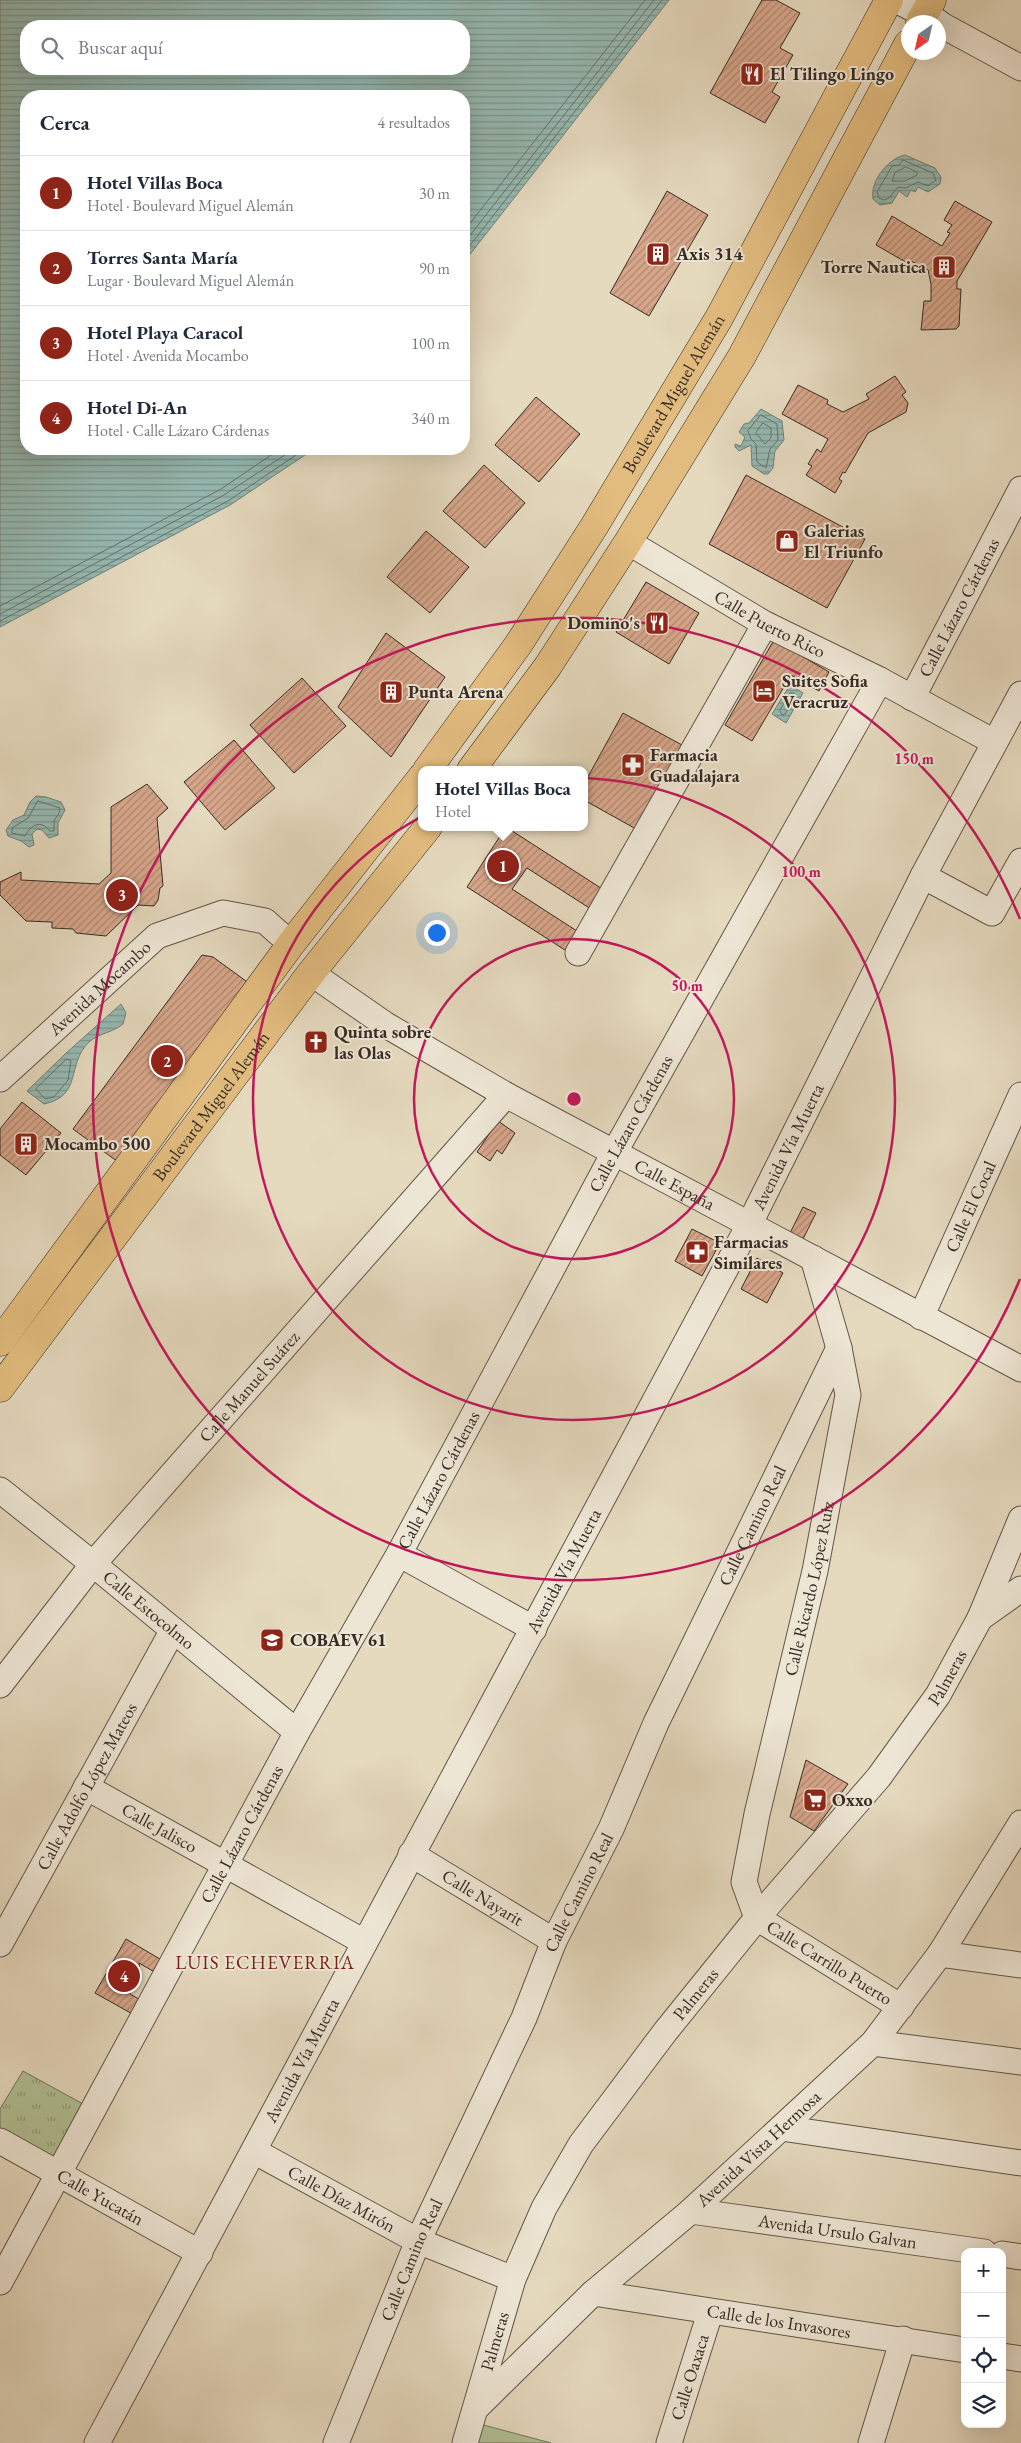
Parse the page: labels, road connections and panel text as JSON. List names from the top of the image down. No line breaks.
{"streets":{"main road":["Boulevard Miguel Alemán"],"street":["Calle Lázaro Cárdenas","Calle Puerto Rico","Avenida Mocambo","Avenida Vía Muerta","Calle España","Calle El Cocal","Calle Manuel Suárez","Calle Camino Real","Calle Ricardo López Ruiz","Calle Estocolmo","Palmeras","Calle Adolfo López Mateos","Calle Jalisco","Calle Nayarit","Calle Carrillo Puerto","Avenida Vista Hermosa","Calle Yucatán","Calle Díaz Mirón","Avenida Ursulo Galvan","Calle de los Invasores","Calle Oaxaca"]},"crossings":[["Boulevard Miguel Alemán","Avenida Mocambo"],["Boulevard Miguel Alemán","Calle España"],["Calle Lázaro Cárdenas","Calle Puerto Rico"],["Calle Lázaro Cárdenas","Calle España"],["Calle Lázaro Cárdenas","Calle Estocolmo"],["Calle Lázaro Cárdenas","Calle Jalisco"],["Calle Lázaro Cárdenas","Calle Yucatán"],["Calle Puerto Rico","Avenida Vía Muerta"],["Avenida Vía Muerta","Calle España"],["Avenida Vía Muerta","Calle Jalisco"],["Avenida Vía Muerta","Calle Nayarit"],["Avenida Vía Muerta","Calle Yucatán"],["Avenida Vía Muerta","Calle Díaz Mirón"],["Calle España","Calle El Cocal"],["Calle España","Calle Manuel Suárez"],["Calle España","Calle Ricardo López Ruiz"],["Calle Manuel Suárez","Calle Estocolmo"],["Calle Camino Real","Calle Ricardo López Ruiz"],["Calle Camino Real","Calle Nayarit"],["Calle Camino Real","Calle Díaz Mirón"],["Calle Ricardo López Ruiz","Palmeras"],["Calle Ricardo López Ruiz","Calle Carrillo Puerto"],["Calle Estocolmo","Calle Adolfo López Mateos"],["Palmeras","Calle Carrillo Puerto"],["Palmeras","Avenida Vista Hermosa"],["Palmeras","Calle Díaz Mirón"],["Calle Adolfo López Mateos","Calle Jalisco"],["Calle Carrillo Puerto","Avenida Vista Hermosa"],["Avenida Vista Hermosa","Avenida Ursulo Galvan"],["Avenida Vista Hermosa","Calle de los Invasores"],["Calle de los Invasores","Calle Oaxaca"]],"districts":["LUIS ECHEVERRIA"],"places":{"restaurant":["El Tilingo Lingo","Domino's"],"building":["Axis 314","Torre Nautica","Punta Arena","Mocambo 500"],"shop":["Galerias El Triunfo"],"hotel":["Suites Sofia Veracruz"],"pharmacy":["Farmacia Guadalajara","Farmacias Similares"],"church":["Quinta sobre las Olas"],"school or university":["COBAEV 61"],"supermarket":["Oxxo"]},"north":"bottom left","page":{"search":"Buscar aquí","heading":["Cerca","4 resultados"],"list":[{"mark":"1","name":"Hotel Villas Boca","note":"Hotel · Boulevard Miguel Alemán","value":"30 m"},{"mark":"2","name":"Torres Santa María","note":"Lugar · Boulevard Miguel Alemán","value":"90 m"},{"mark":"3","name":"Hotel Playa Caracol","note":"Hotel · Avenida Mocambo","value":"100 m"},{"mark":"4","name":"Hotel Di-An","note":"Hotel · Calle Lázaro Cárdenas","value":"340 m"}],"popup":["Hotel Villas Boca","Hotel"],"pins":["1","3","2","4"],"map_buttons":["+","−"]},"rings":["150 m","100 m","50 m"]}
